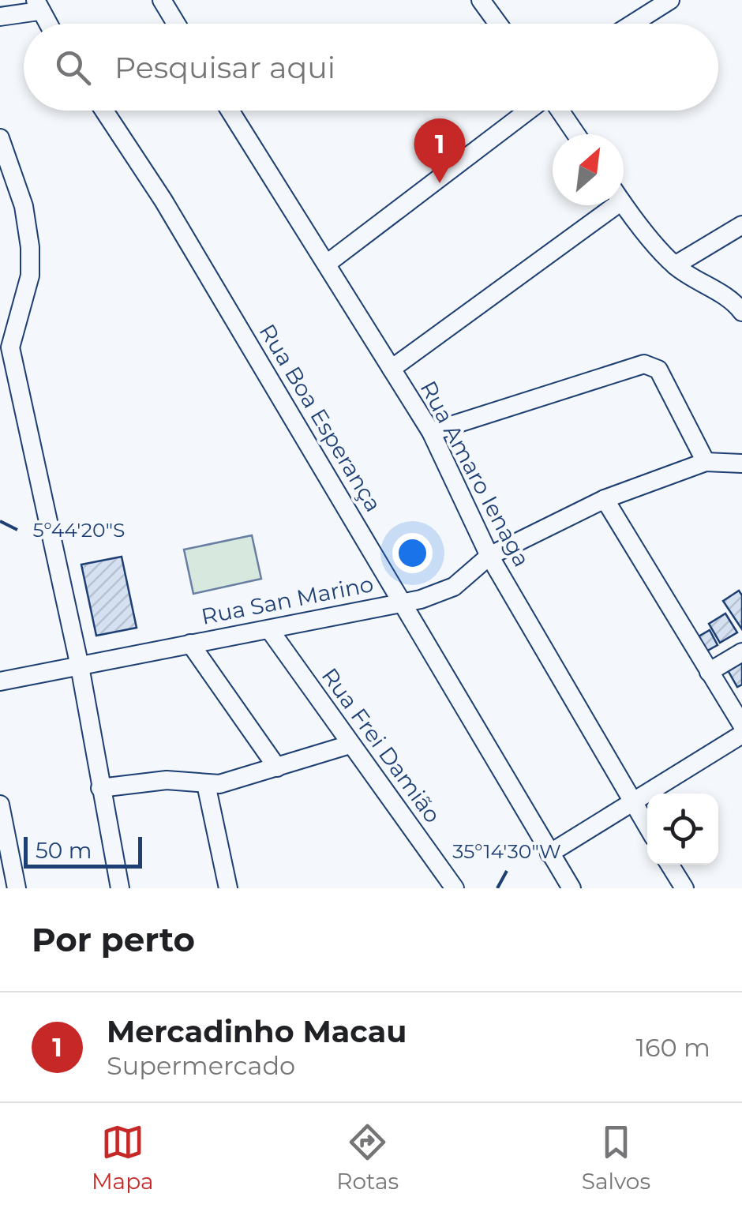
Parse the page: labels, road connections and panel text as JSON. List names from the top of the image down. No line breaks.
{"streets":{"street":["Rua Boa Esperança","Rua Amaro Ienaga","Rua San Marino","Rua Frei Damião"]},"crossings":[["Rua Boa Esperança","Rua San Marino"],["Rua Amaro Ienaga","Rua San Marino"],["Rua San Marino","Rua Frei Damião"]],"scale_bar":"50 m","north":"top right","page":{"search":"Pesquisar aqui","pins":"1","scale":"50 m","heading":"Por perto","list":[{"mark":"1","name":"Mercadinho Macau","note":"Supermercado","value":"160 m"}],"nav":["Mapa","Rotas","Salvos"]},"coordinates":["5°44'20\"S","35°14'30\"W"]}
